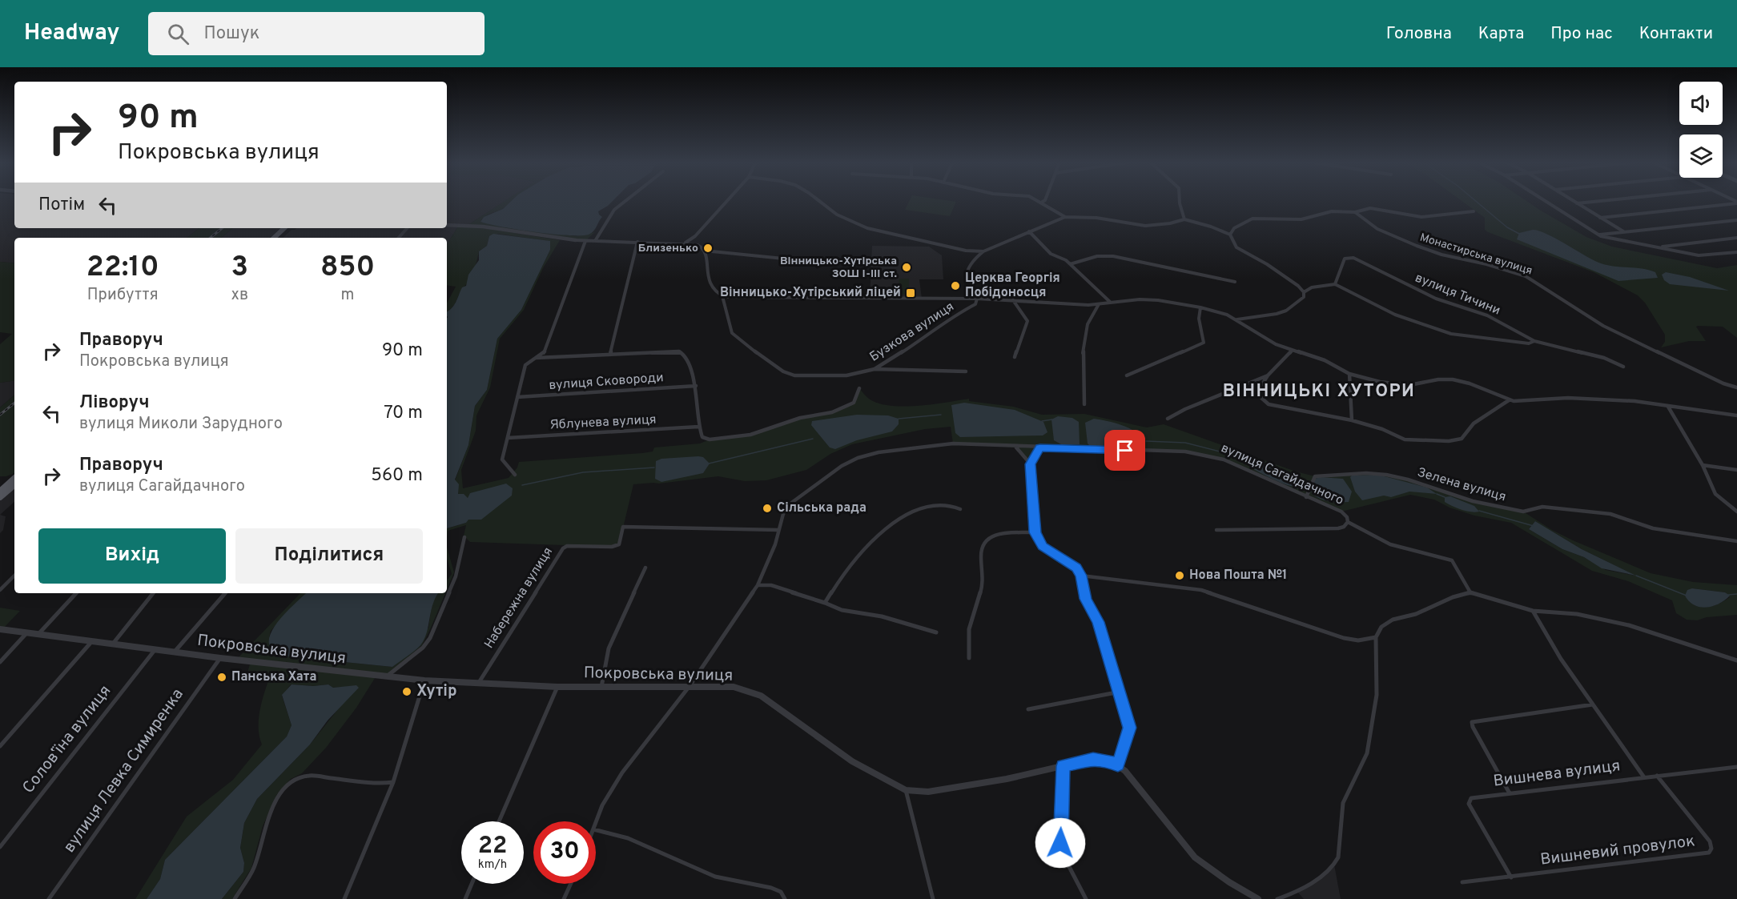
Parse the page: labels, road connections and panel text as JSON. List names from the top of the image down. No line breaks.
{"streets":{"street":["Монастирська вулиця","вулиця Тичини","Бузкова вулиця","вулиця Сковороди","Яблунева вулиця","вулиця Сагайдачного","Зелена вулиця","Набережна вулиця","Покровська вулиця","Соловʼїна вулиця","вулиця Левка Симиренка","Вишнева вулиця","Вишневий провулок"]},"crossings":[["вулиця Сагайдачного","Зелена вулиця"],["вулиця Сагайдачного","Набережна вулиця"],["вулиця Сагайдачного","Покровська вулиця"],["Набережна вулиця","Покровська вулиця"],["Покровська вулиця","Соловʼїна вулиця"],["Покровська вулиця","вулиця Левка Симиренка"],["Вишнева вулиця","Вишневий провулок"]],"districts":["ВІННИЦЬКІ ХУТОРИ"],"places":{"other":["Близенько","Вінницько-Хутірська ЗОШ І-ІІІ ст.","Церква Георгія Побідоносця","Сільська рада","Нова Пошта №1","Панська Хата","Хутір"],"transit":["Вінницько-Хутірський ліцей"]},"page":{"header":"Headway","search":"Пошук","nav":["Головна","Карта","Про нас","Контакти"],"turn":["90 m","Покровська вулиця"],"then":"Потім","eta":["22:10","Прибуття","3","хв","850","m"],"list":[{"name":"Праворуч","note":"Покровська вулиця","value":"90 m"},{"name":"Ліворуч","note":"вулиця Миколи Зарудного","value":"70 m"},{"name":"Праворуч","note":"вулиця Сагайдачного","value":"560 m"}],"buttons":["Вихід","Поділитися"],"speed":"22 km/h","limit":"30"}}
